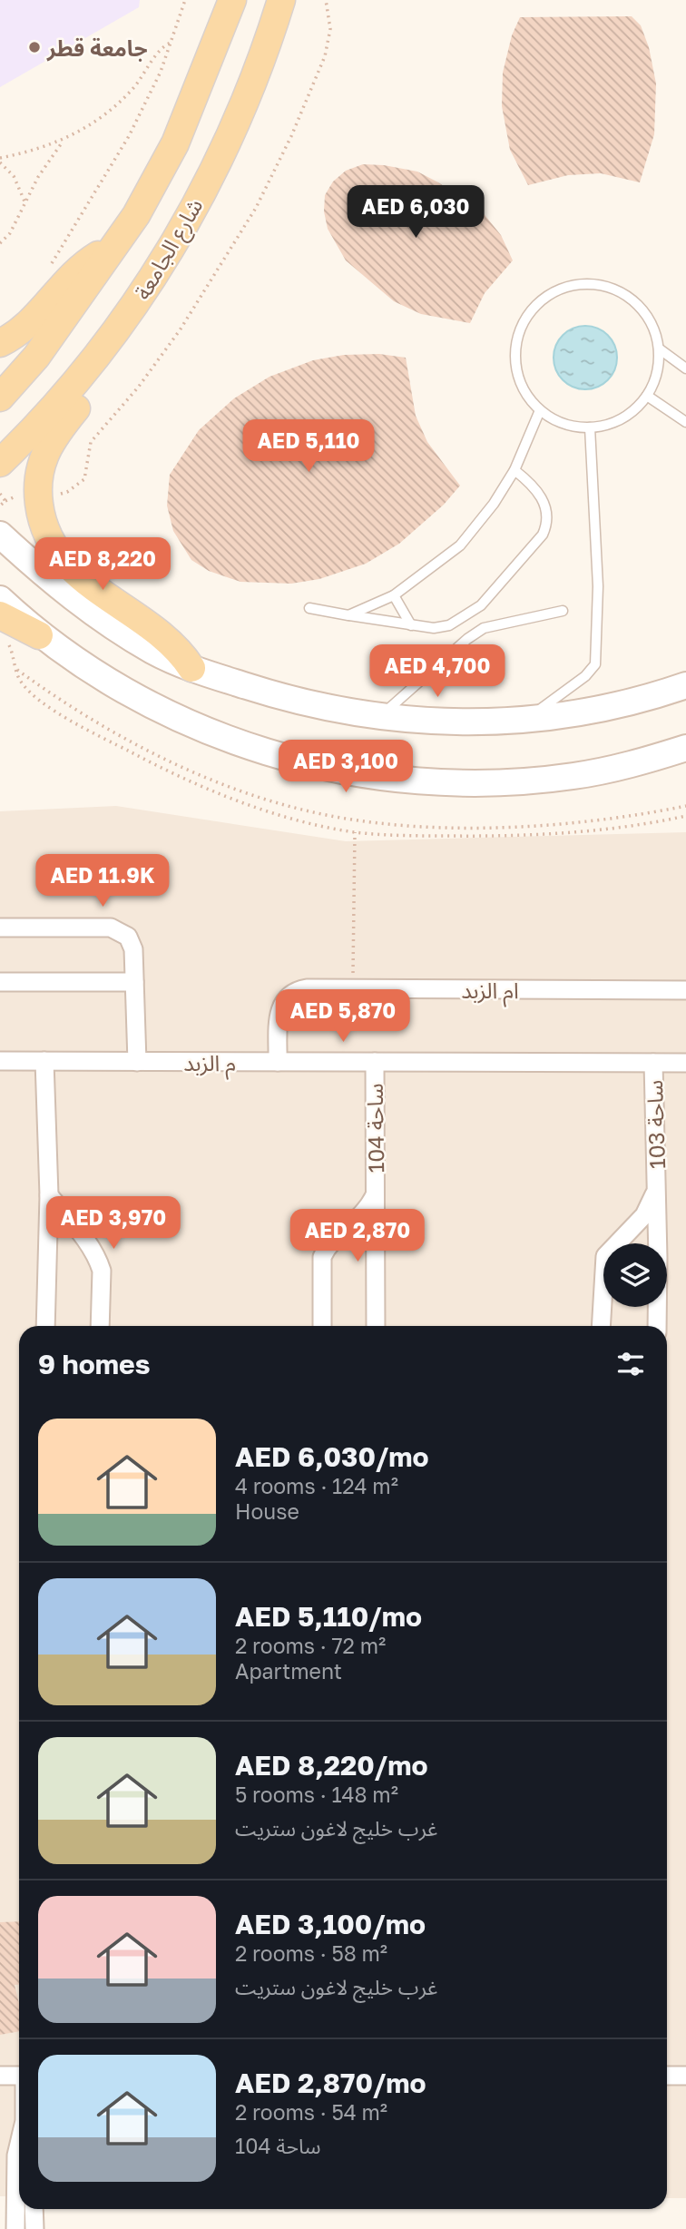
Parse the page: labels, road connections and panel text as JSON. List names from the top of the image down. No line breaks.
{"streets":{"main road":["شارع الجامعة"],"street":["ام الزبد","م الزبد","ساحة 103","ساحة 104"]},"crossings":[["ام الزبد","م الزبد"],["م الزبد","ساحة 103"],["م الزبد","ساحة 104"]],"places":["جامعة قطر"],"page":{"price":["AED 6,030","AED 5,110","AED 8,220","AED 4,700","AED 3,100","AED 11.9K","AED 5,870","AED 3,970","AED 2,870"],"heading":"9 homes","list":[{"name":"AED 6,030/mo","note":"4 rooms · 124 m² · House"},{"name":"AED 5,110/mo","note":"2 rooms · 72 m² · Apartment"},{"name":"AED 8,220/mo","note":"5 rooms · 148 m² · غرب خليج لاغون ستريت"},{"name":"AED 3,100/mo","note":"2 rooms · 58 m² · غرب خليج لاغون ستريت"},{"name":"AED 2,870/mo","note":"2 rooms · 54 m² · ساحة 104"}]}}
